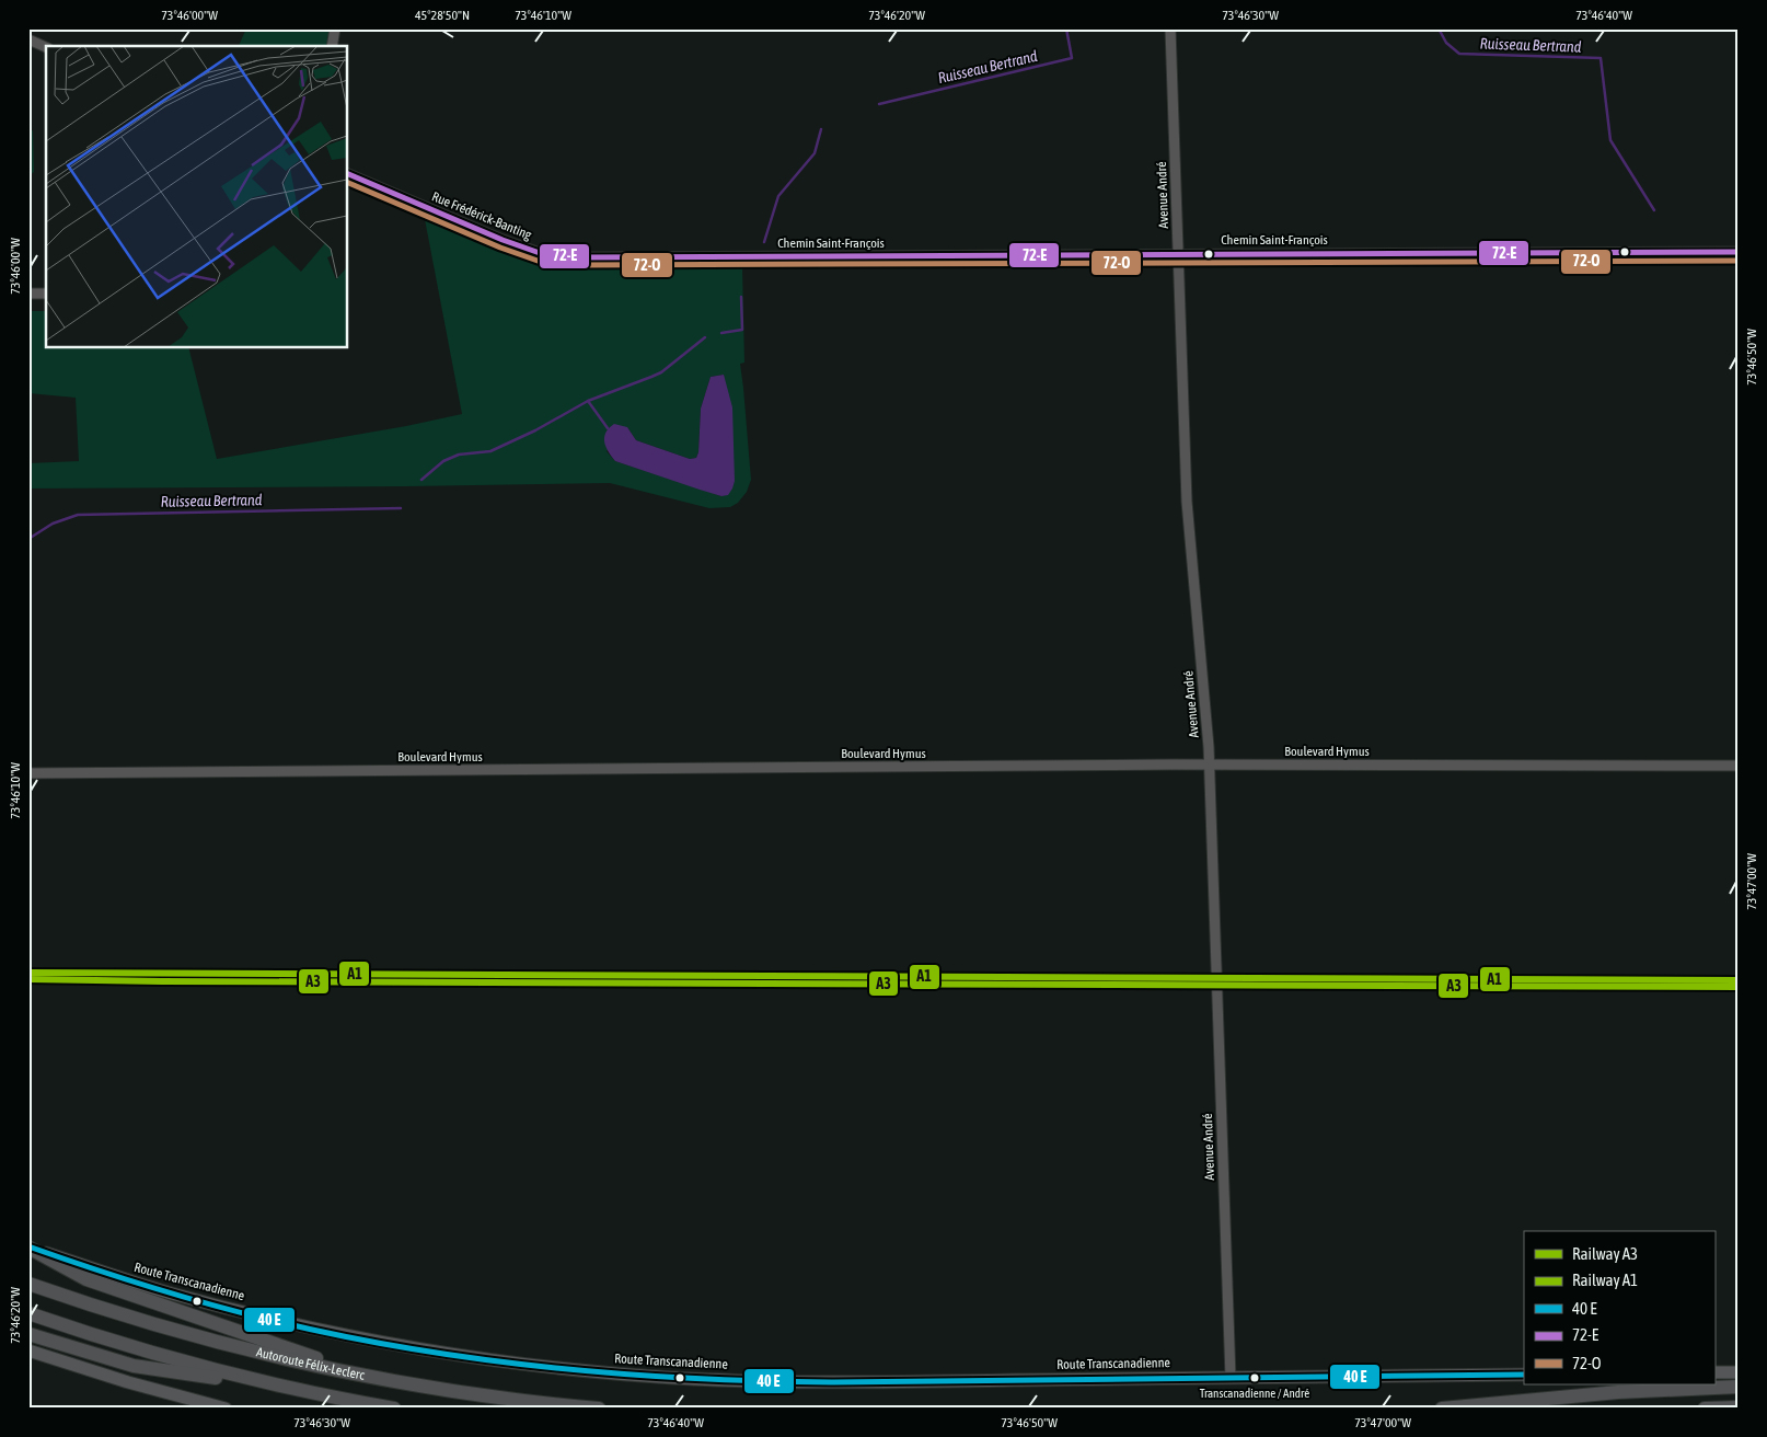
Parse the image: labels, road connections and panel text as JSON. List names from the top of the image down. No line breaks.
{"streets":{"highway":["Autoroute Félix-Leclerc"],"main road":["Route Transcanadienne"],"street":["Avenue André","Rue Frédérick-Banting","Chemin Saint-François","Boulevard Hymus"]},"crossings":[["Avenue André","Chemin Saint-François"],["Avenue André","Boulevard Hymus"],["Avenue André","Route Transcanadienne"],["Rue Frédérick-Banting","Chemin Saint-François"]],"water":["Ruisseau Bertrand"],"places":["Transcanadienne / André"],"lines":["transit line 72-E","transit line 72-O","rail line A1","rail line A3"],"legend":["Railway A3","Railway A1","40 E","72-E","72-O"],"coordinates":["73°46'00\"W","45°28'50\"N","73°46'10\"W","73°46'20\"W","73°46'30\"W","73°46'40\"W","73°46'50\"W","73°47'00\"W"]}
